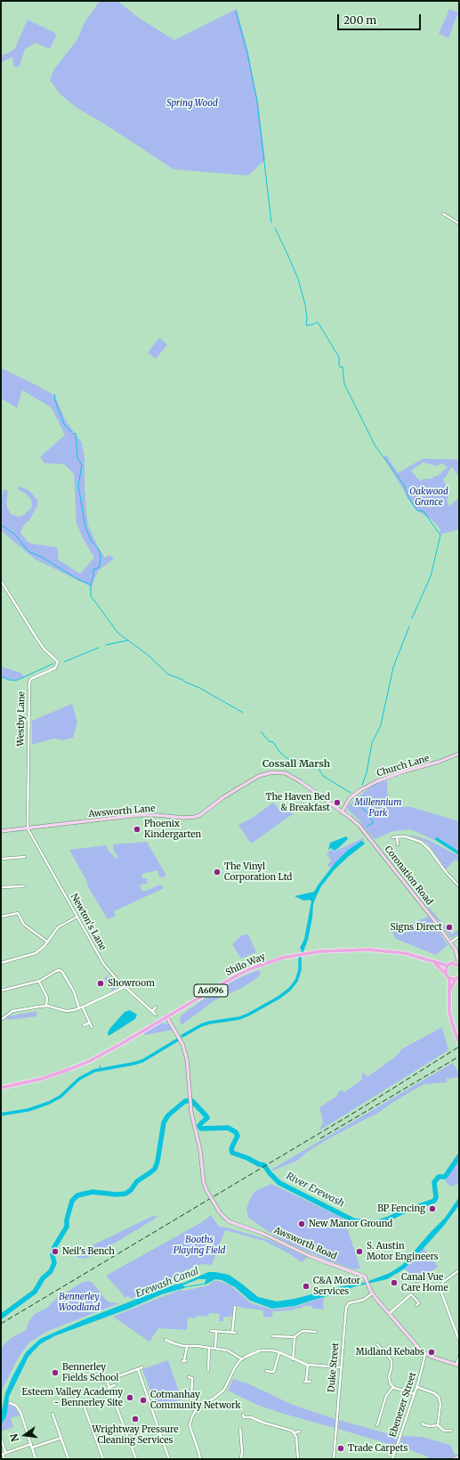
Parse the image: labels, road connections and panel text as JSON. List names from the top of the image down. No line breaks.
{"streets":{"main road":["Shilo Way","A6096"],"street":["Westby Lane","Church Lane","Awsworth Lane","Coronation Road","Newton's Lane","Awsworth Road","Duke Street","Ebenezer Street"]},"crossings":[["Westby Lane","Awsworth Lane"],["Westby Lane","Newton's Lane"],["Church Lane","Awsworth Lane"],["Church Lane","Coronation Road"],["Awsworth Lane","Coronation Road"],["Awsworth Lane","Newton's Lane"],["Coronation Road","Shilo Way"],["Shilo Way","Awsworth Road"],["Awsworth Road","Duke Street"],["Awsworth Road","Ebenezer Street"]],"districts":["Cossall Marsh"],"water":["River Erewash","Erewash Canal"],"parks":["Spring Wood","Oakwood Grance","Millennium Park","Booths Playing Field","Bennerley Woodland"],"places":["The Haven Bed & Breakfast","Phoenix Kindergarten","The Vinyl Corporation Ltd","Signs Direct","Showroom","BP Fencing","New Manor Ground","Neil's Bench","S. Austin Motor Engineers","Canal Vue Care Home","C&A Motor Services","Midland Kebabs","Bennerley Fields School","Esteem Valley Academy - Bennerley Site","Cotmanhay Community Network","Wrightway Pressure Cleaning Services","Trade Carpets"],"scale_bar":"200 m","north":"left"}
